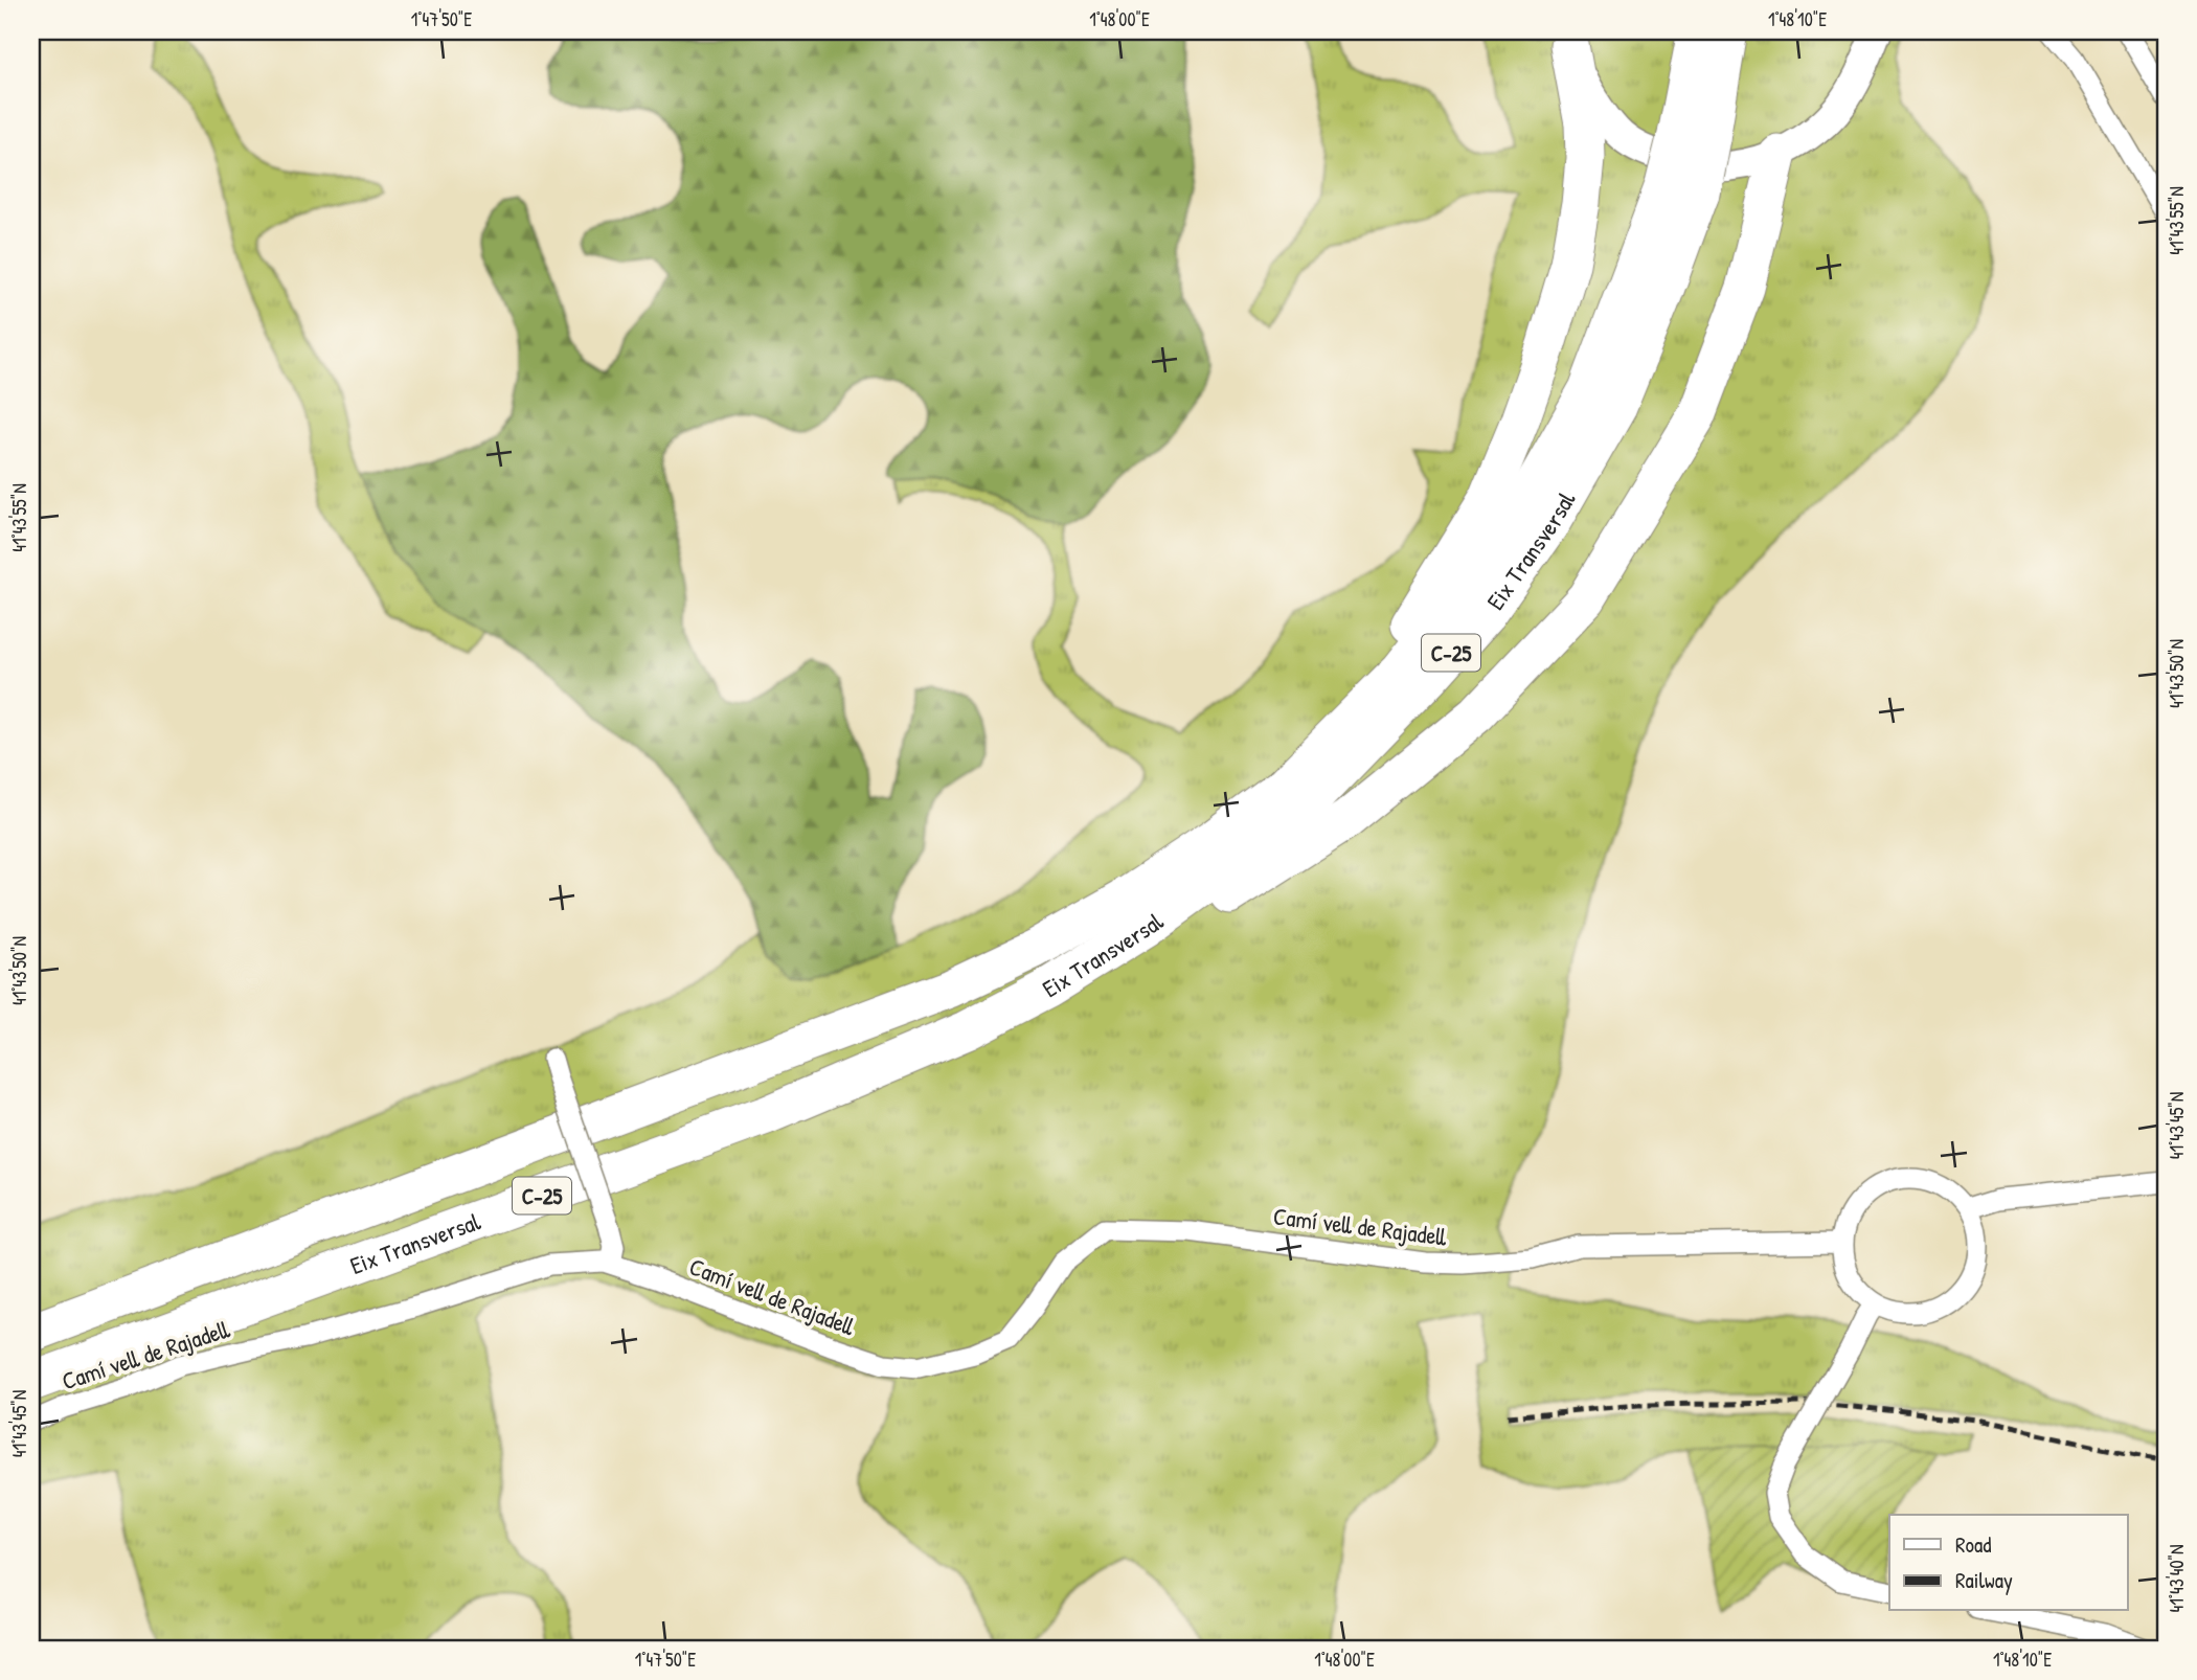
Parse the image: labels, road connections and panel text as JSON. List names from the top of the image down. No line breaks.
{"streets":{"highway":["Eix Transversal","C-25"],"street":["Camí vell de Rajadell"]},"legend":["Road","Railway"],"coordinates":["1°47'50\"E","1°48'00\"E","1°48'10\"E","41°43'55\"N","41°43'50\"N","41°43'45\"N","41°43'40\"N"]}
